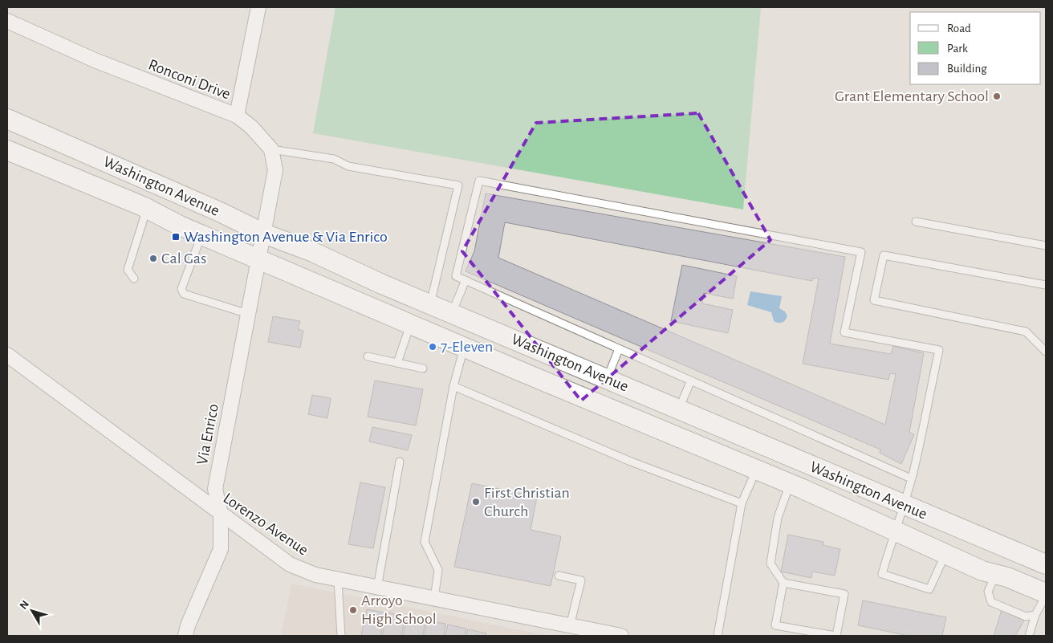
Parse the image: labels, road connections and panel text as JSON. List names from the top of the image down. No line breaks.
{"streets":{"main road":["Washington Avenue"],"street":["Ronconi Drive","Via Enrico","Lorenzo Avenue"]},"crossings":[["Washington Avenue","Via Enrico"],["Via Enrico","Lorenzo Avenue"]],"places":{"other":["Grant Elementary School","Cal Gas","7-Eleven","First Christian Church","Arroyo High School"],"transit":["Washington Avenue & Via Enrico"]},"legend":["Road","Park","Building"],"north":"top left"}
